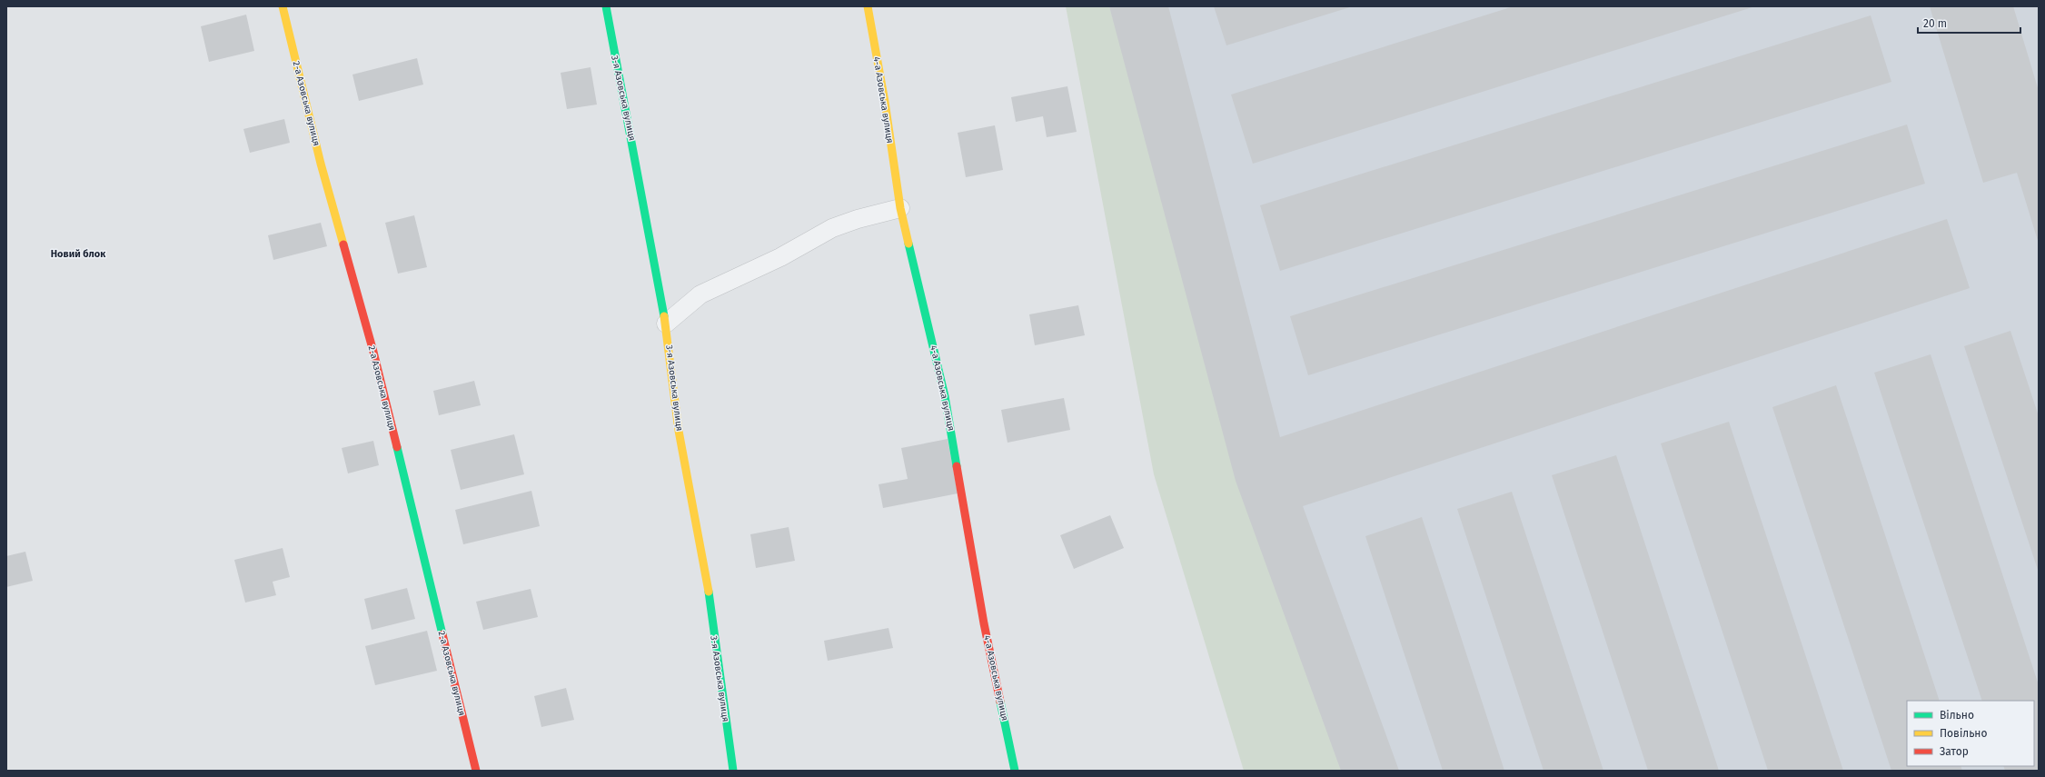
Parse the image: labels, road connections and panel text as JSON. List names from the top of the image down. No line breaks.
{"streets":{"street":["3-я Азовська вулиця","4-а Азовська вулиця","2-а Азовська вулиця"]},"districts":["Новий блок"],"legend":["Вільно","Повільно","Затор"],"scale_bar":"20 m"}
